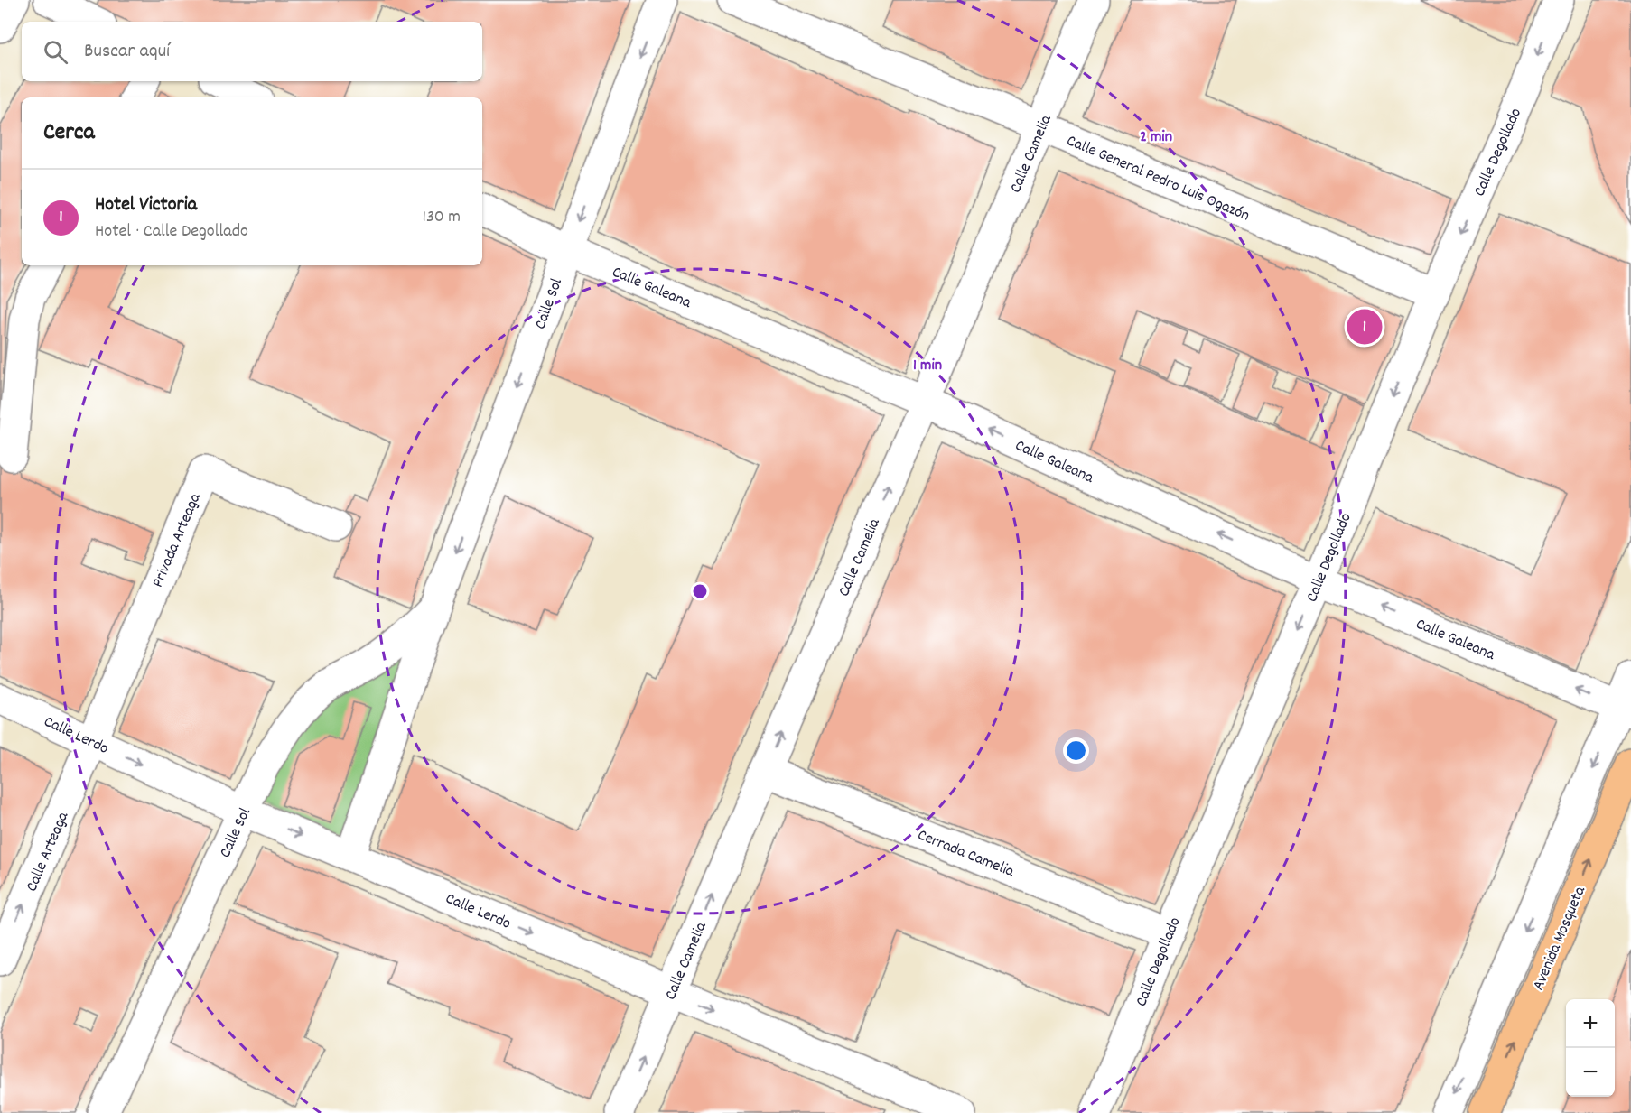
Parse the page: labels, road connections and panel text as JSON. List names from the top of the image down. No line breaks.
{"streets":{"main road":["Avenida Mosqueta"],"street":["Calle Degollado","Calle Camelia","Calle General Pedro Luis Ogazón","Calle Galeana","Calle Sol","Privada Arteaga","Calle Lerdo","Calle Arteaga","Cerrada Camelia"]},"crossings":[["Calle Degollado","Calle General Pedro Luis Ogazón"],["Calle Degollado","Calle Galeana"],["Calle Degollado","Cerrada Camelia"],["Calle Camelia","Calle General Pedro Luis Ogazón"],["Calle Camelia","Calle Galeana"],["Calle Camelia","Calle Lerdo"],["Calle Camelia","Cerrada Camelia"],["Calle Galeana","Calle Sol"],["Calle Sol","Calle Lerdo"],["Privada Arteaga","Calle Lerdo"],["Privada Arteaga","Calle Arteaga"],["Calle Lerdo","Calle Arteaga"]],"one_way":["Calle Degollado","Calle Camelia","Calle Galeana","Calle Sol","Calle Lerdo","Calle Arteaga","Avenida Mosqueta"],"page":{"search":"Buscar aquí","heading":"Cerca","list":[{"mark":"1","name":"Hotel Victoria","note":"Hotel · Calle Degollado","value":"130 m"}],"pins":"1","map_buttons":["+","−"]},"rings":["2 min","1 min"]}
